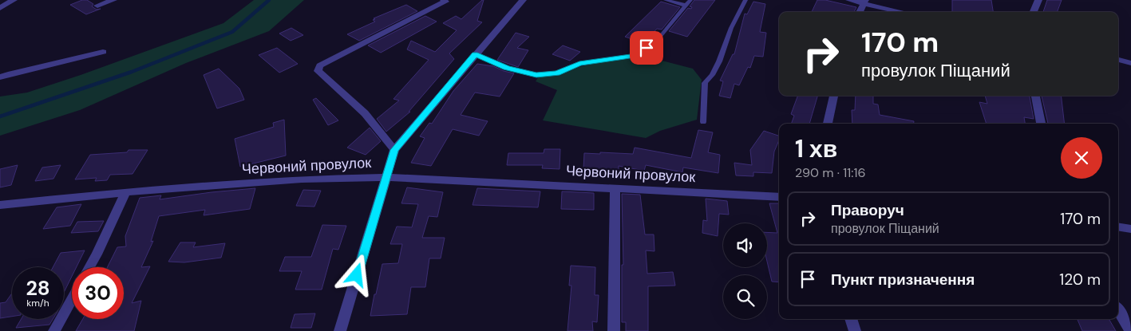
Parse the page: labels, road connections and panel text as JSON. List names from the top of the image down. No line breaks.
{"streets":{"street":["Червоний провулок"]},"page":{"turn":["170 m","провулок Піщаний"],"heading":["1 хв","290 m · 11:16"],"list":[{"name":"Праворуч","note":"провулок Піщаний","value":"170 m"},{"name":"Пункт призначення","value":"120 m"}],"speed":"28 km/h","limit":"30"}}
